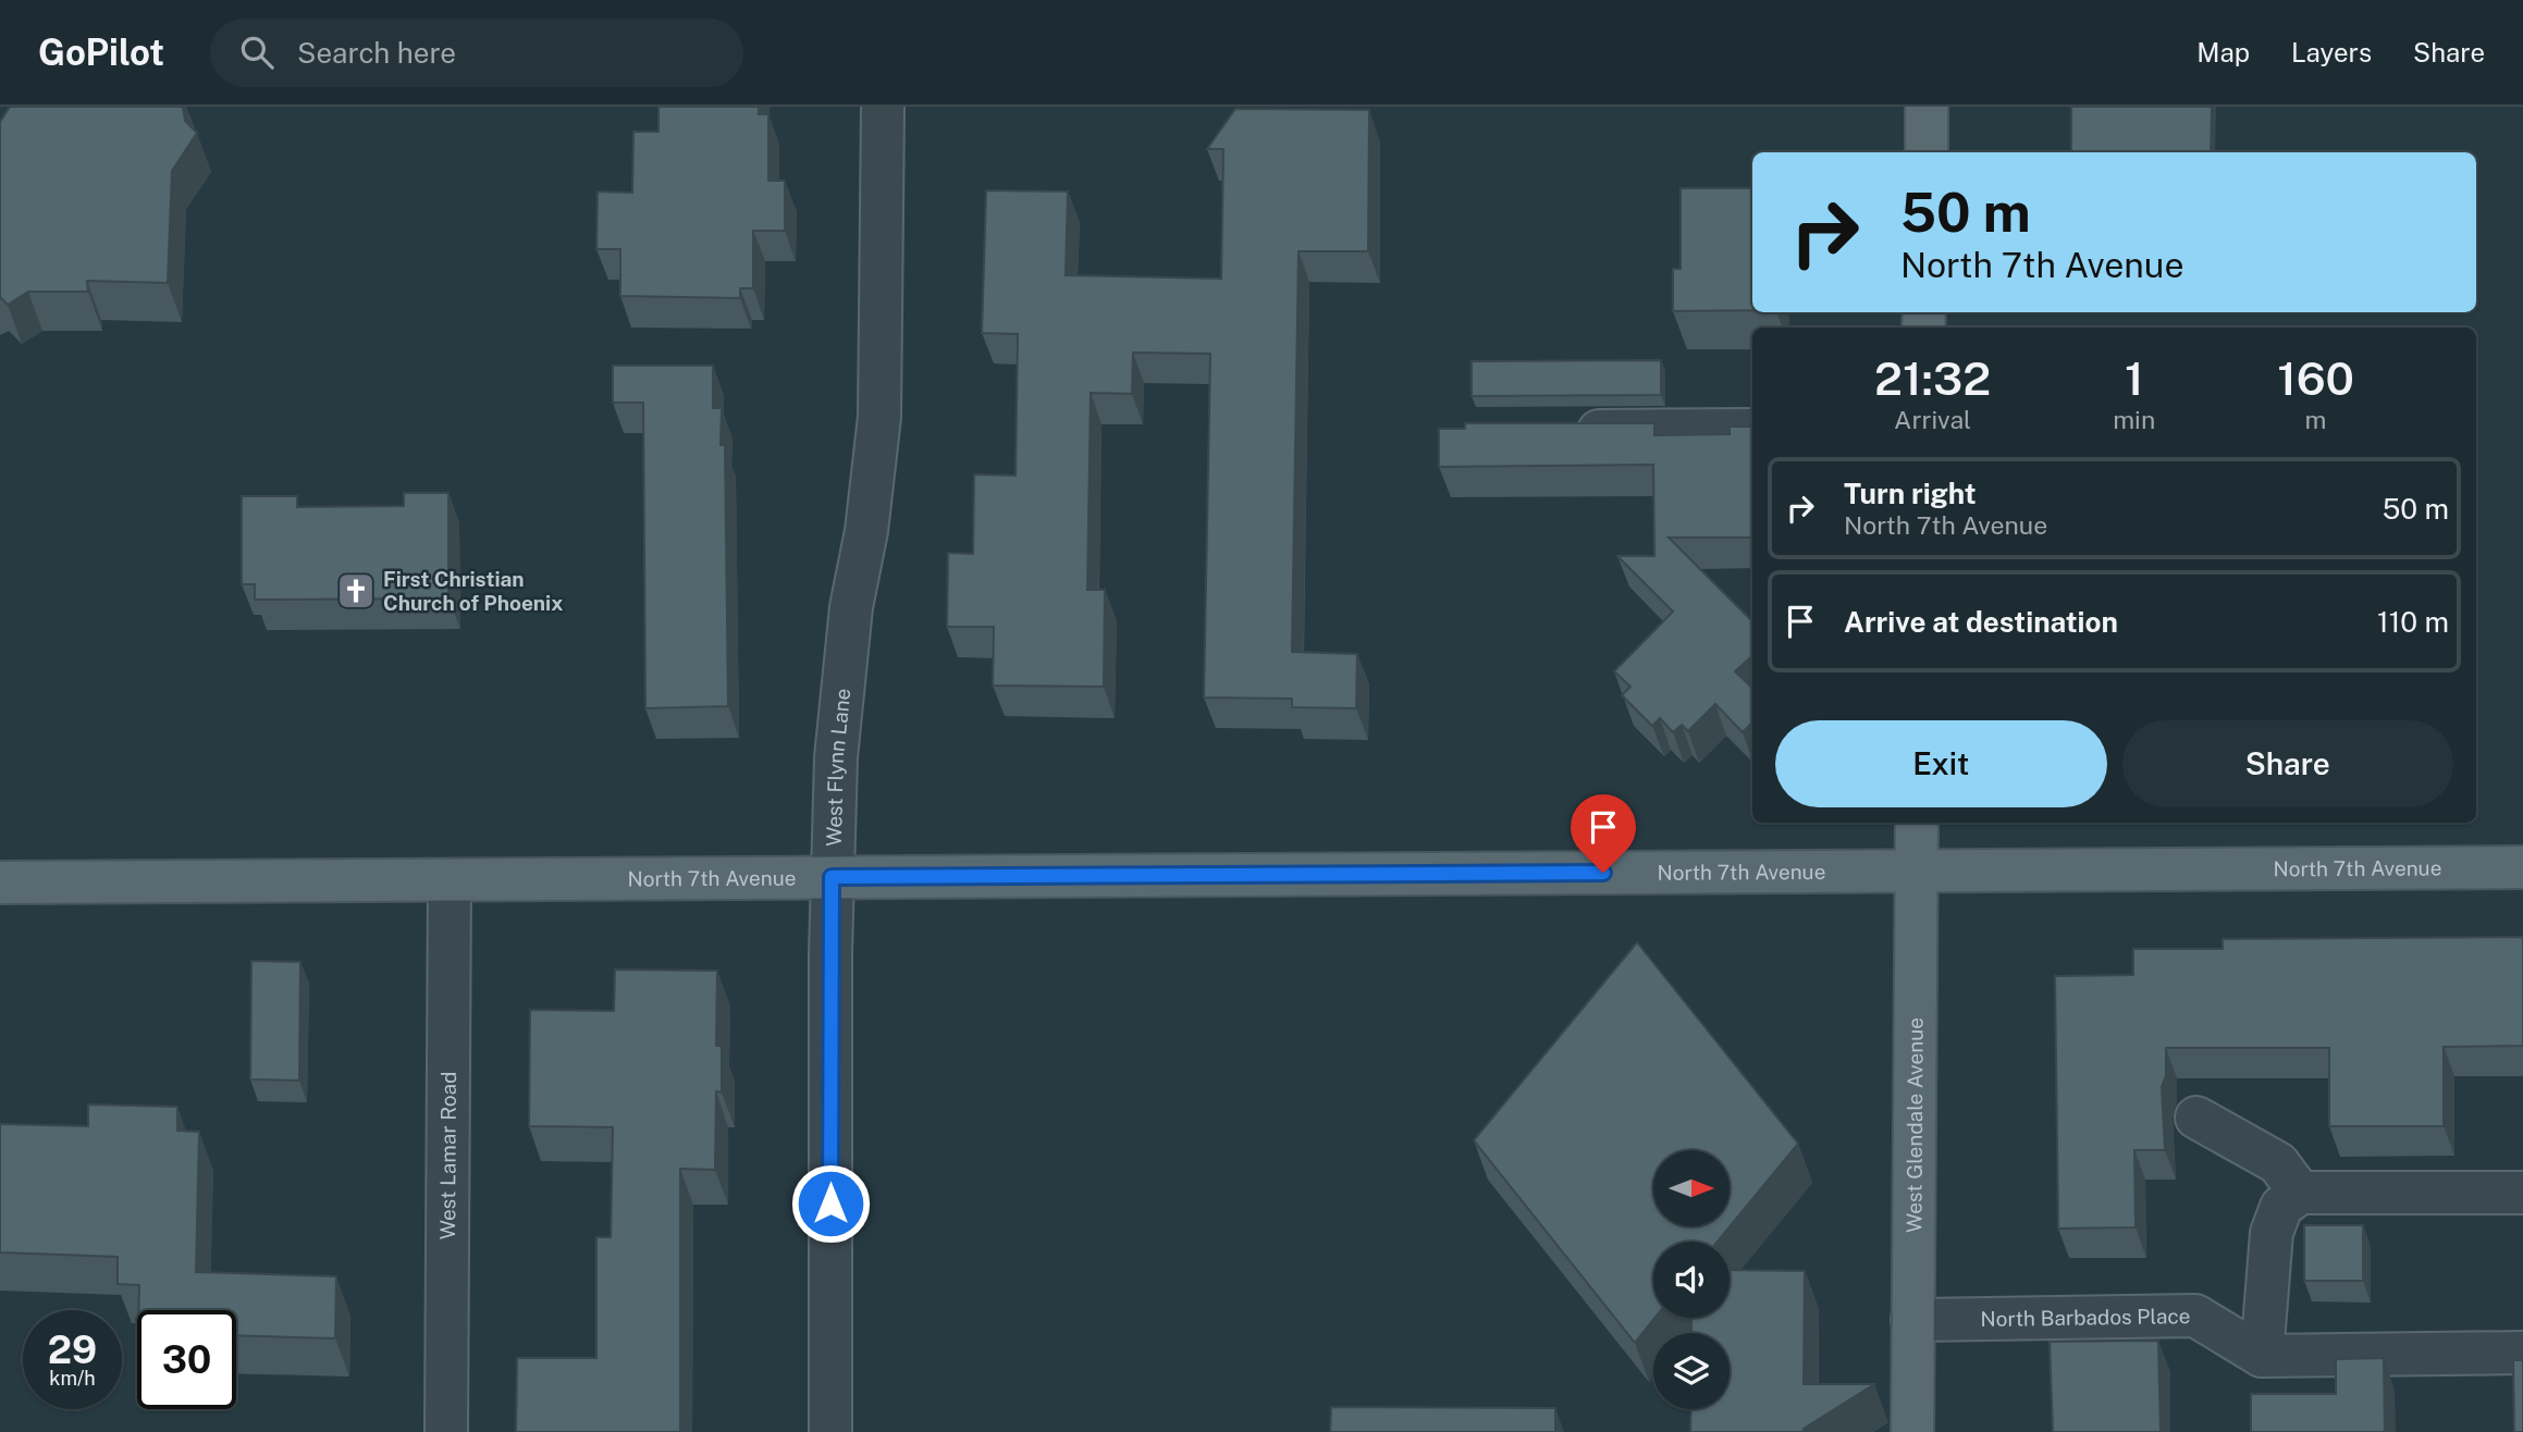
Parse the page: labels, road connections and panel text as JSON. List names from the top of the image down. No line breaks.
{"streets":{"main road":["North 7th Avenue","West Glendale Avenue"],"street":["West Flynn Lane","West Lamar Road","North Barbados Place"]},"crossings":[["West Flynn Lane","North 7th Avenue"],["North 7th Avenue","West Glendale Avenue"],["North 7th Avenue","West Lamar Road"],["West Glendale Avenue","North Barbados Place"]],"places":{"church":["First Christian Church of Phoenix"]},"north":"right","page":{"header":"GoPilot","search":"Search here","nav":["Map","Layers","Share"],"turn":["50 m","North 7th Avenue"],"eta":["21:32","Arrival","1","min","160","m"],"list":[{"name":"Turn right","note":"North 7th Avenue","value":"50 m"},{"name":"Arrive at destination","value":"110 m"}],"buttons":["Exit","Share"],"speed":"29 km/h","limit":"30"}}
